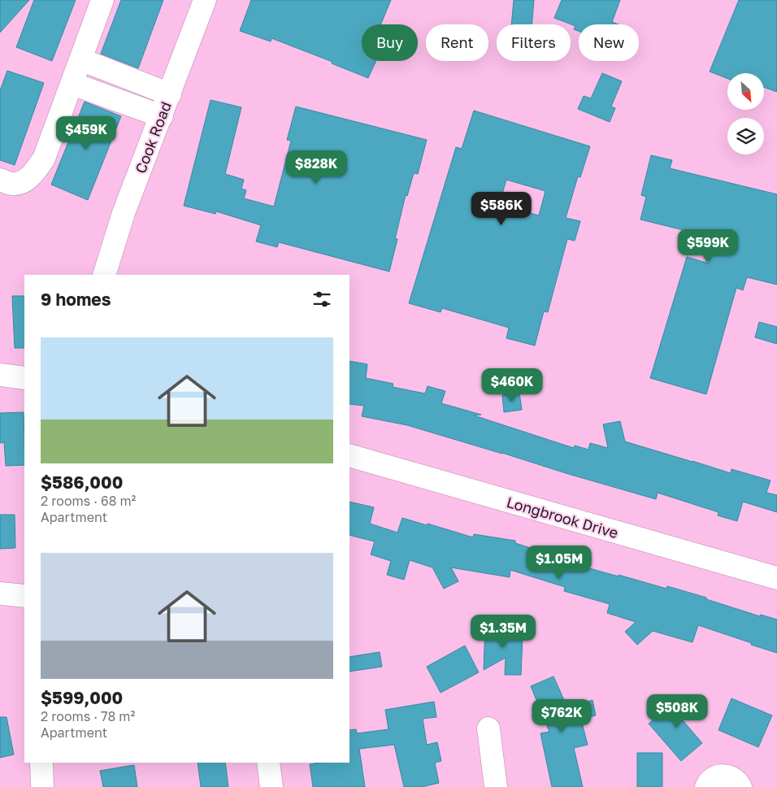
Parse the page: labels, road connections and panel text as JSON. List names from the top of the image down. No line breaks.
{"streets":{"street":["Cook Road","Longbrook Drive"]},"north":"bottom right","page":{"chip":["Buy","Rent","Filters","New"],"price":["$459K","$828K","$586K","$599K","$460K","$1.05M","$1.35M","$508K","$762K"],"heading":"9 homes","list":[{"name":"$586,000","note":"2 rooms · 68 m² · Apartment"},{"name":"$599,000","note":"2 rooms · 78 m² · Apartment"}]}}
